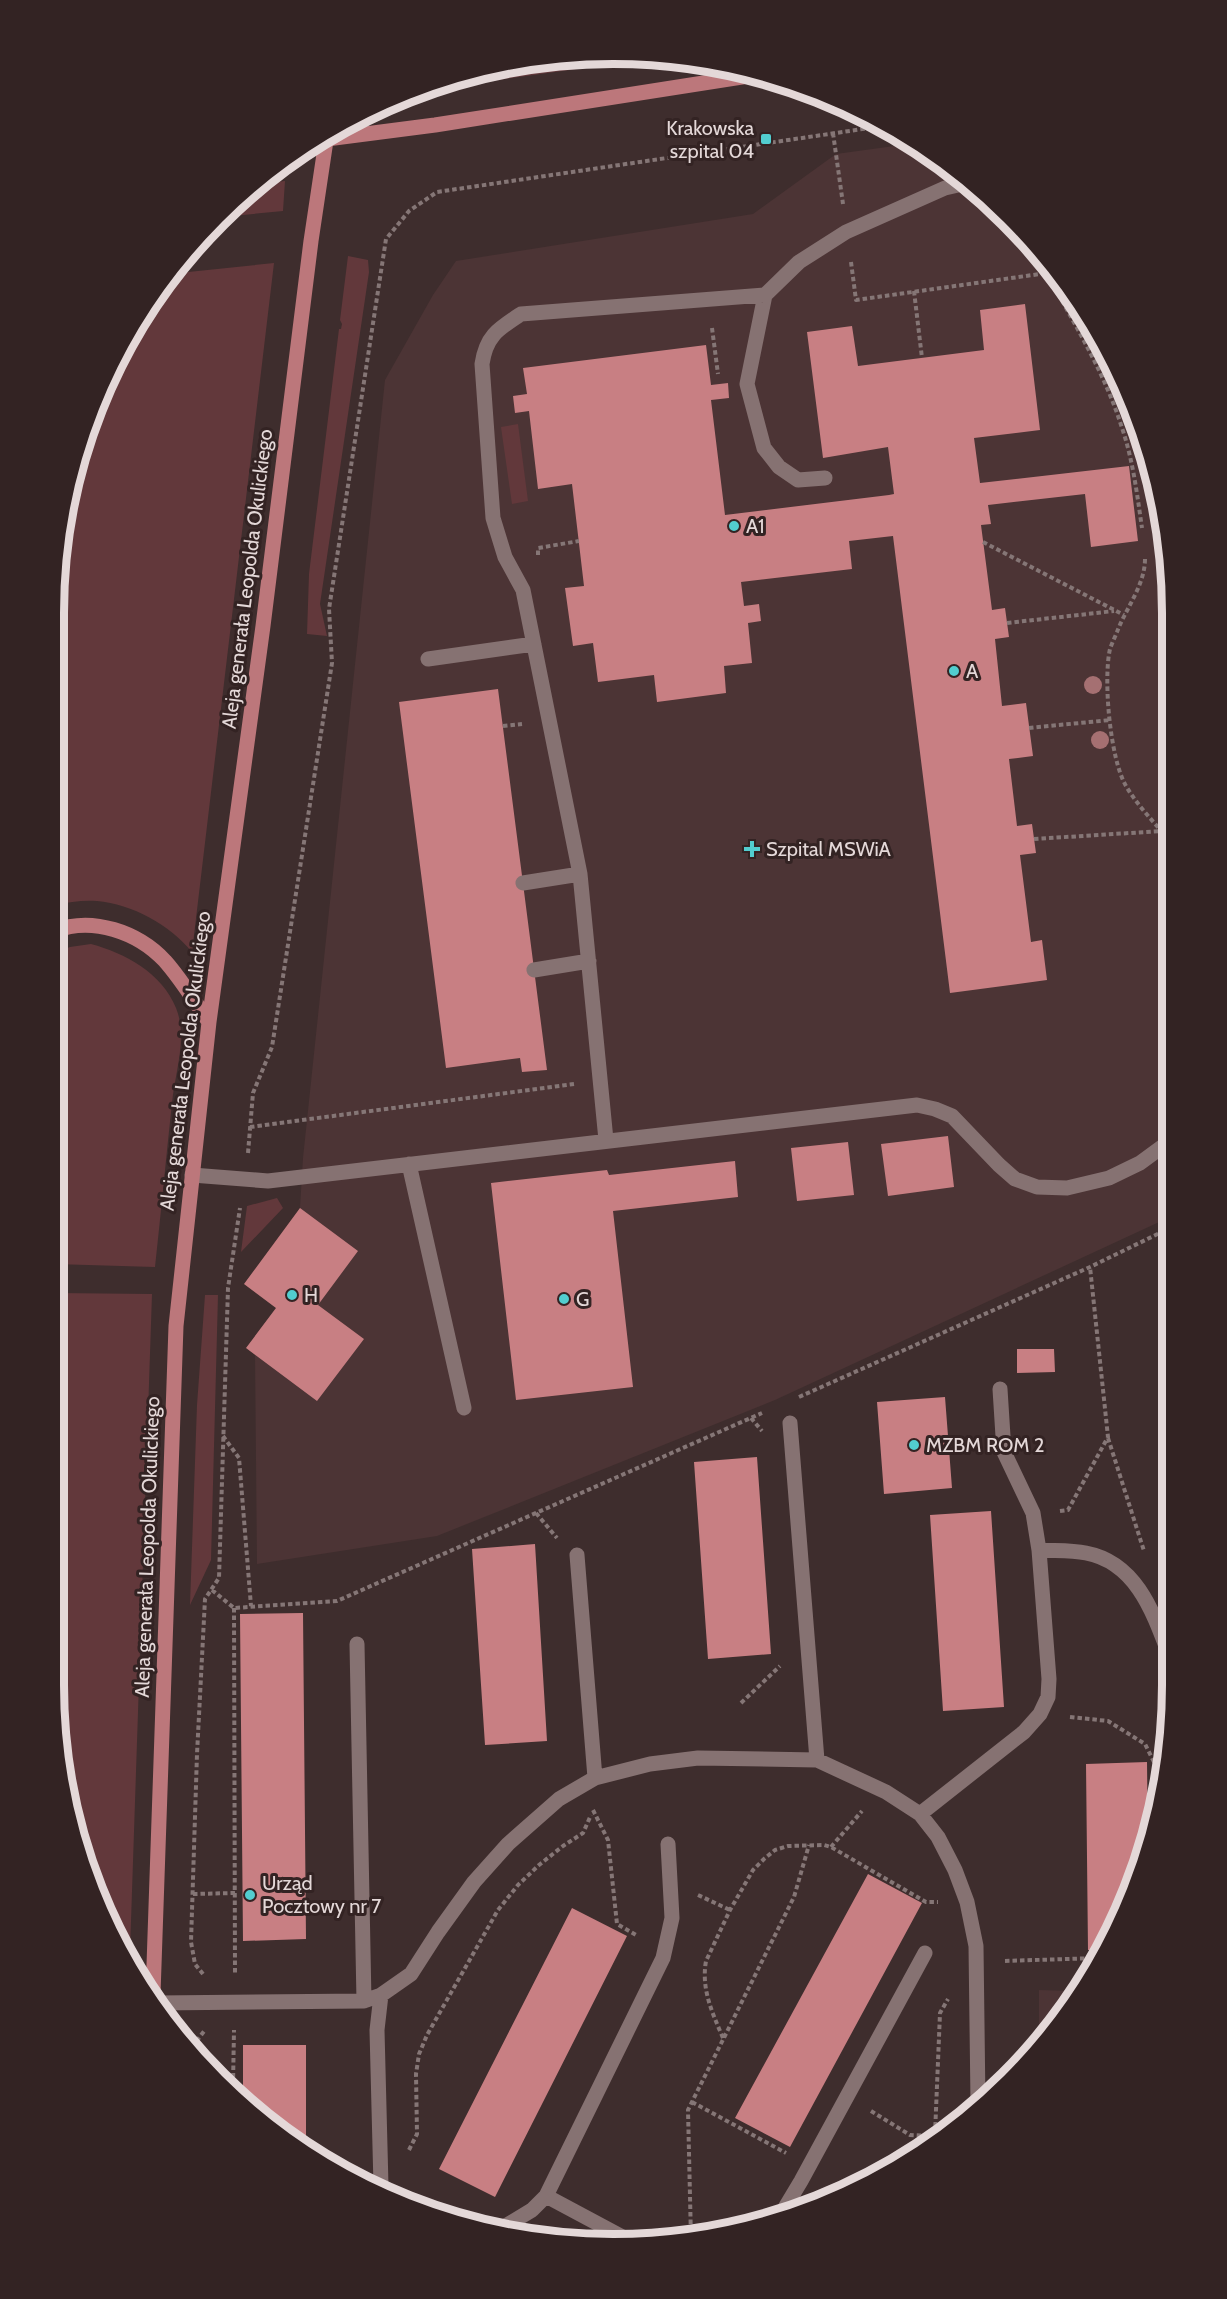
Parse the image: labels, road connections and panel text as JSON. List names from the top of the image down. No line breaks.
{"streets":{"main road":["Aleja generała Leopolda Okulickiego"]},"places":{"transit":["Krakowska szpital 04"],"other":["A1","A","H","G","MZBM ROM 2","Urząd Pocztowy nr 7"],"health":["Szpital MSWiA"]}}
